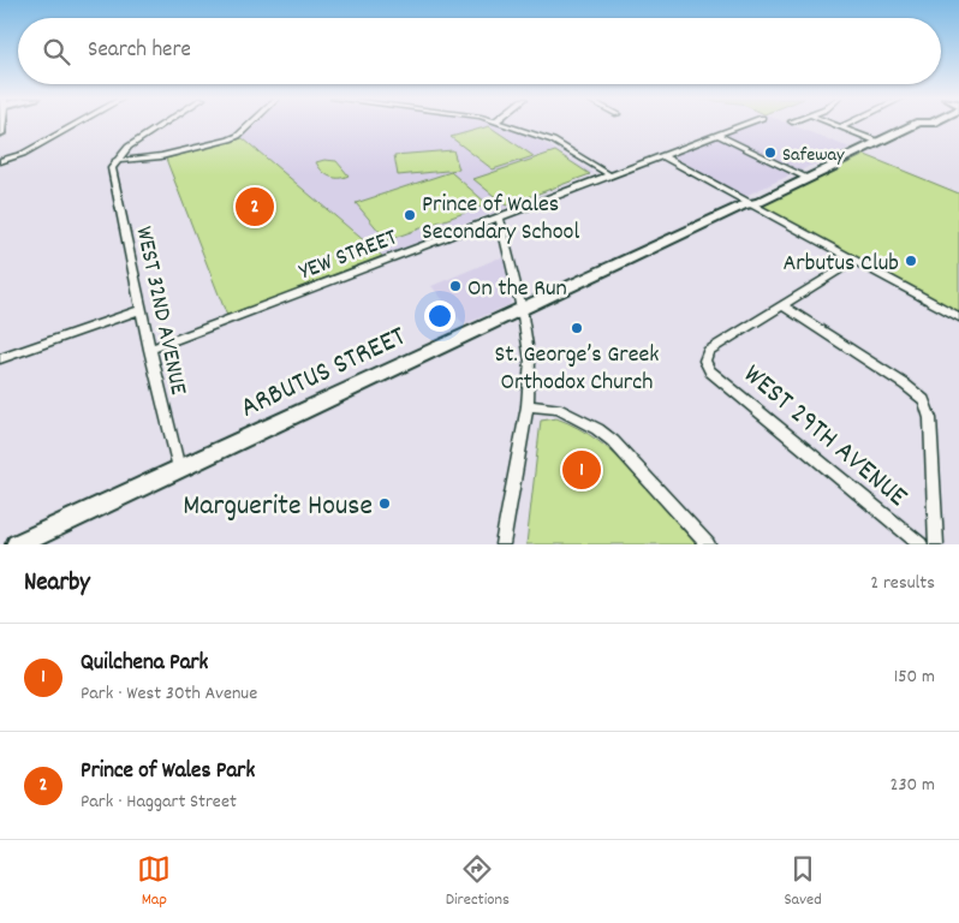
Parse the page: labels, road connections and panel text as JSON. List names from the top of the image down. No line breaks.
{"streets":{"main road":["ARBUTUS STREET"],"street":["YEW STREET","WEST 32ND AVENUE","WEST 29TH AVENUE"]},"crossings":[["YEW STREET","WEST 32ND AVENUE"],["WEST 32ND AVENUE","ARBUTUS STREET"]],"places":["Safeway","Prince of Wales Secondary School","Arbutus Club","On the Run","St. George’s Greek Orthodox Church","Marguerite House"],"page":{"search":"Search here","pins":["2","1"],"heading":["Nearby","2 results"],"list":[{"mark":"1","name":"Quilchena Park","note":"Park · West 30th Avenue","value":"150 m"},{"mark":"2","name":"Prince of Wales Park","note":"Park · Haggart Street","value":"230 m"}],"nav":["Map","Directions","Saved"]}}
